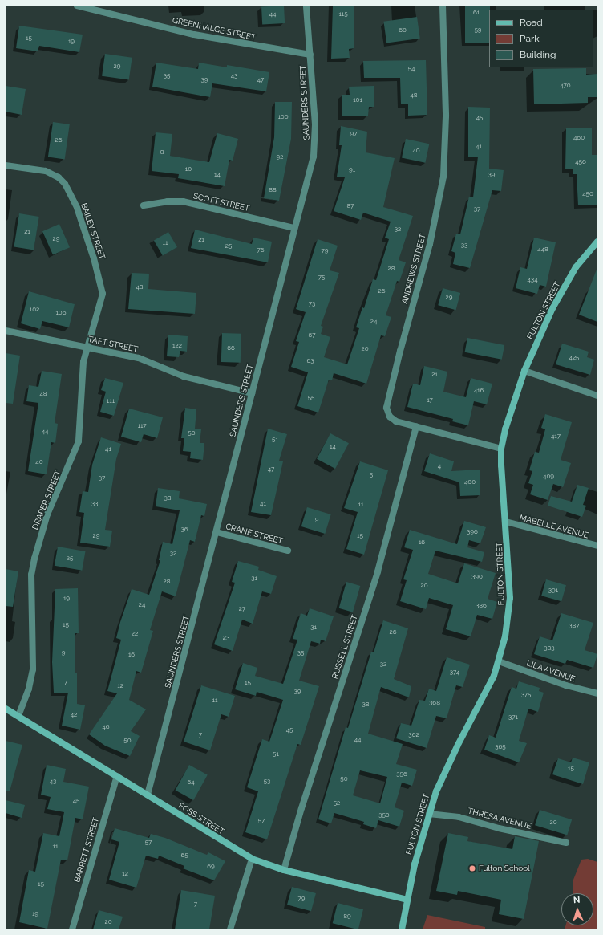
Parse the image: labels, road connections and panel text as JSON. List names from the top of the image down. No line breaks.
{"streets":{"street":["GREENHALGE STREET","SAUNDERS STREET","SCOTT STREET","BAILEY STREET","ANDREWS STREET","FULTON STREET","TAFT STREET","DRAPER STREET","MABELLE AVENUE","CRANE STREET","RUSSELL STREET","LILA AVENUE","FOSS STREET","THRESA AVENUE","BARRETT STREET"]},"crossings":[["GREENHALGE STREET","SAUNDERS STREET"],["SAUNDERS STREET","SCOTT STREET"],["SAUNDERS STREET","TAFT STREET"],["SAUNDERS STREET","CRANE STREET"],["SAUNDERS STREET","FOSS STREET"],["BAILEY STREET","TAFT STREET"],["BAILEY STREET","DRAPER STREET"],["ANDREWS STREET","FULTON STREET"],["ANDREWS STREET","RUSSELL STREET"],["FULTON STREET","MABELLE AVENUE"],["FULTON STREET","LILA AVENUE"],["FULTON STREET","FOSS STREET"],["FULTON STREET","THRESA AVENUE"],["TAFT STREET","DRAPER STREET"],["DRAPER STREET","FOSS STREET"],["RUSSELL STREET","FOSS STREET"],["FOSS STREET","BARRETT STREET"]],"places":["Fulton School"],"house_numbers":["61","44","115","60","59","15","19","29","54","35","43","39","47","470","48","101","100","45","97","460","26","41","40","8","92","456","10","91","14","39","88","450","87","37","32","21","29","21","11","33","25","448","76","79","28","75","434","48","26","29","73","102","106","24","67","122","66","20","425","63","21","416","48","55","17","111","117","44","50","417","51","14","41","40","4","47","5","409","37","400","38","33","41","11","9","36","396","29","15","16","32","25","390","31","28","20","391","19","24","386","27","15","387","31","26","22","23","383","9","35","16","32","374","7","15","12","39","375","11","368","38","42","371","46","45","7","362","44","50","365","51","15","356","50","43","53","64","45","52","350","57","20","57","11","65","69","12","15","79","7","19","89","20"],"legend":["Road","Park","Building"],"north":"top"}
